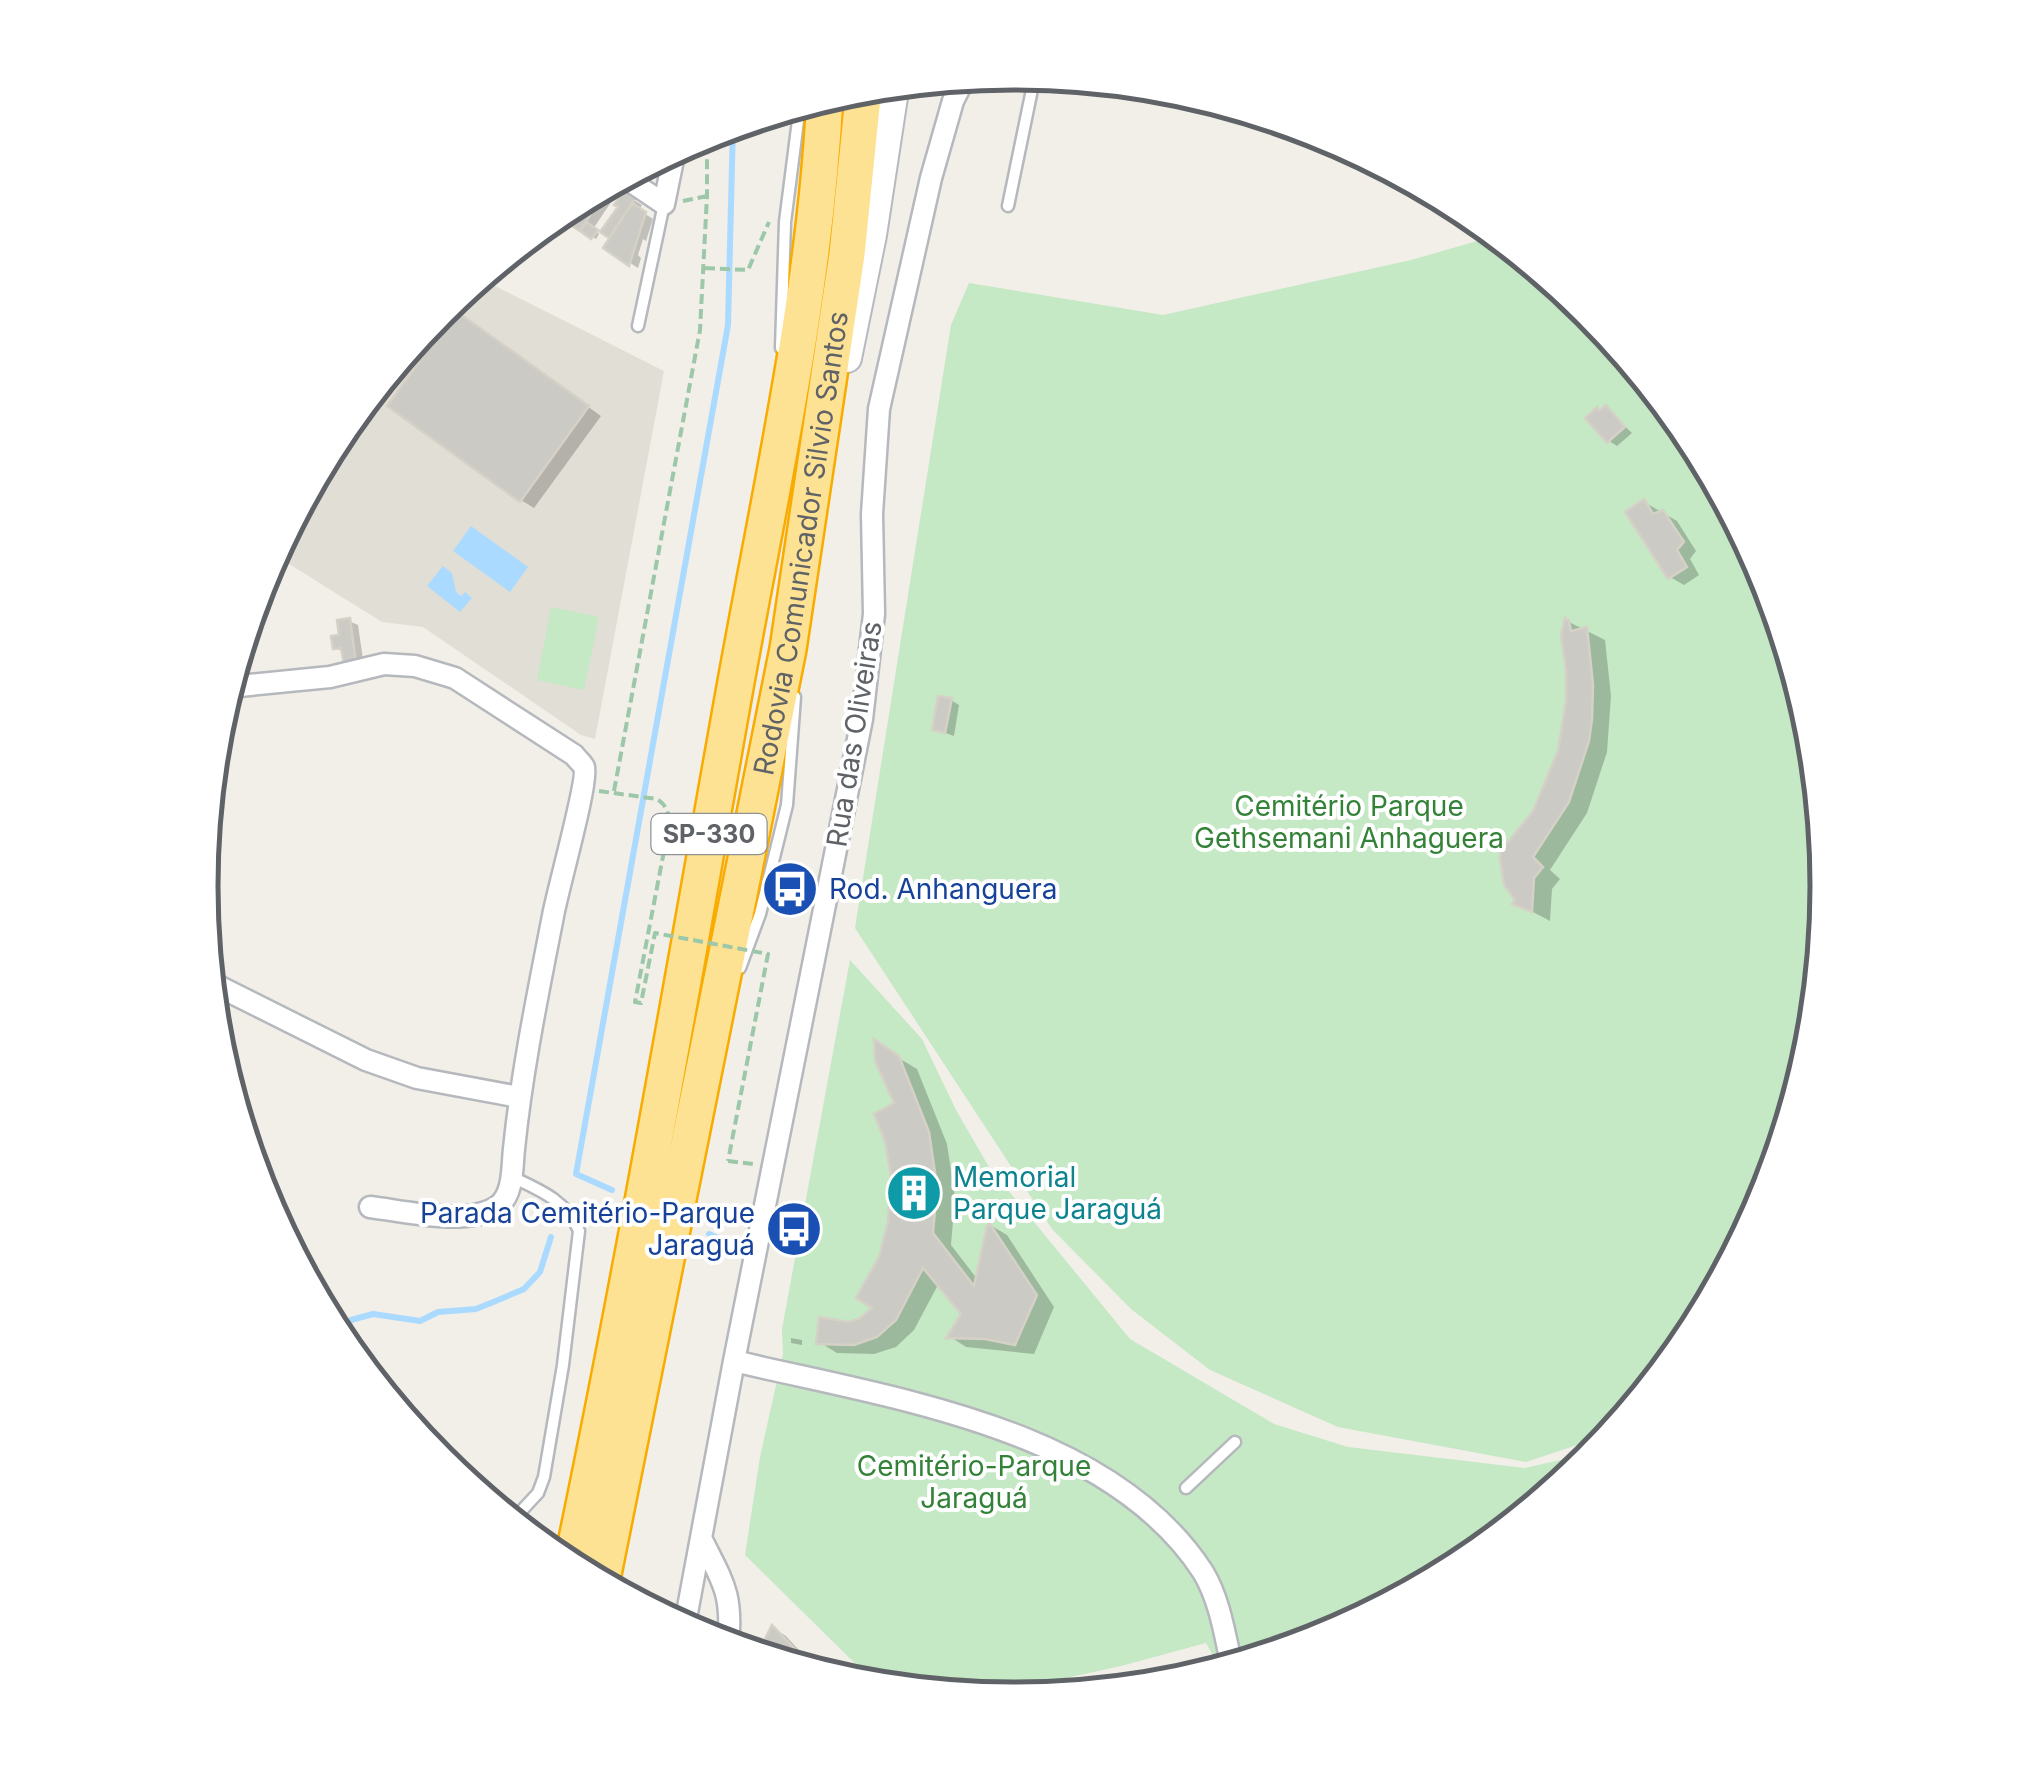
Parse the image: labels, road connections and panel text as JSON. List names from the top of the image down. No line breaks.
{"streets":{"highway":["Rodovia Comunicador Silvio Santos","SP-330"],"street":["Rua das Oliveiras"]},"parks":["Cemitério Parque Gethsemani Anhaguera","Cemitério-Parque Jaraguá"],"places":{"bus stop":["Rod. Anhanguera","Parada Cemitério-Parque Jaraguá"],"building":["Memorial Parque Jaraguá"]}}
